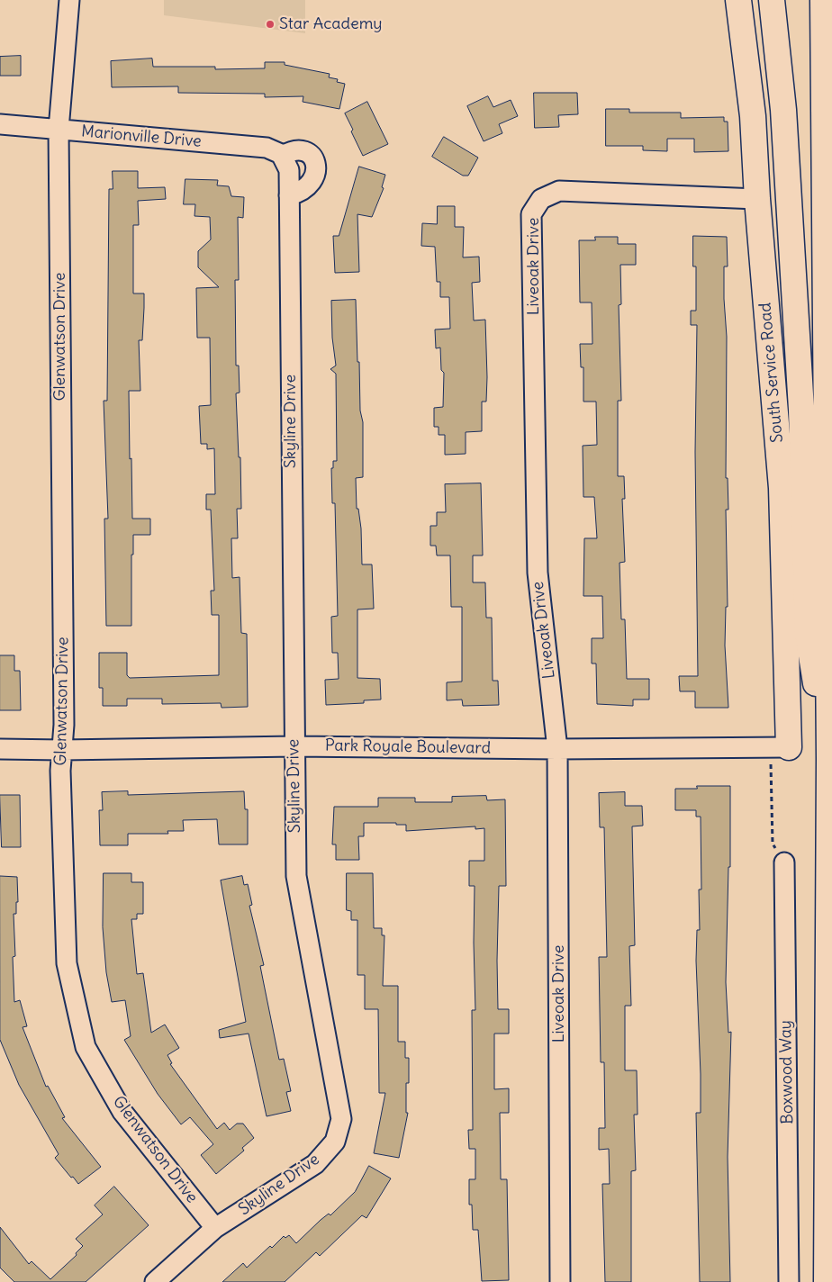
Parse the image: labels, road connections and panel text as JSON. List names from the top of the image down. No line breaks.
{"streets":{"main road":["South Service Road"],"street":["Marionville Drive","Liveoak Drive","Glenwatson Drive","Skyline Drive","Park Royale Boulevard","Boxwood Way"]},"crossings":[["Marionville Drive","Glenwatson Drive"],["Marionville Drive","Skyline Drive"],["Liveoak Drive","South Service Road"],["Liveoak Drive","Park Royale Boulevard"],["Glenwatson Drive","Skyline Drive"],["Glenwatson Drive","Park Royale Boulevard"],["South Service Road","Park Royale Boulevard"],["Skyline Drive","Park Royale Boulevard"]],"places":["Star Academy"]}
